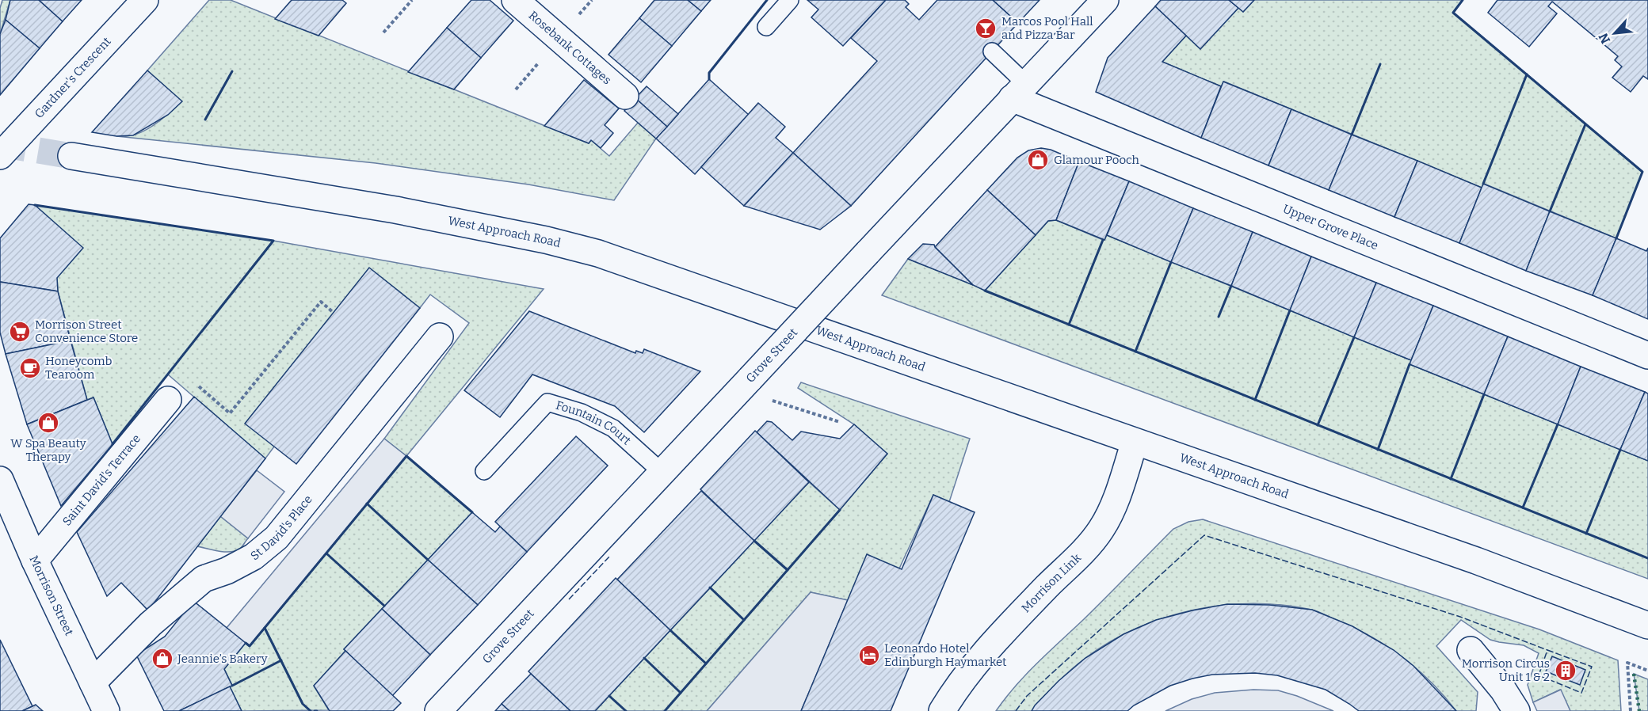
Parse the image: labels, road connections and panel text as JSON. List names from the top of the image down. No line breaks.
{"streets":{"street":["Rosebank Cottages","Gardner's Crescent","Upper Grove Place","West Approach Road","Grove Street","Saint David's Terrace","St David's Place","Morrison Link","Morrison Street"],"lane":["Fountain Court"]},"crossings":[["Upper Grove Place","Grove Street"],["West Approach Road","Morrison Link"],["Grove Street","Fountain Court"],["Saint David's Terrace","Morrison Street"],["St David's Place","Morrison Street"]],"places":{"bar":["Marcos Pool Hall and Pizza Bar"],"shop":["Glamour Pooch","W Spa Beauty Therapy","Jeannie’s Bakery"],"supermarket":["Morrison Street Convenience Store"],"cafe":["Honeycomb Tearoom"],"hotel":["Leonardo Hotel Edinburgh Haymarket"],"building":["Morrison Circus Unit 1 & 2"]},"north":"bottom left"}
